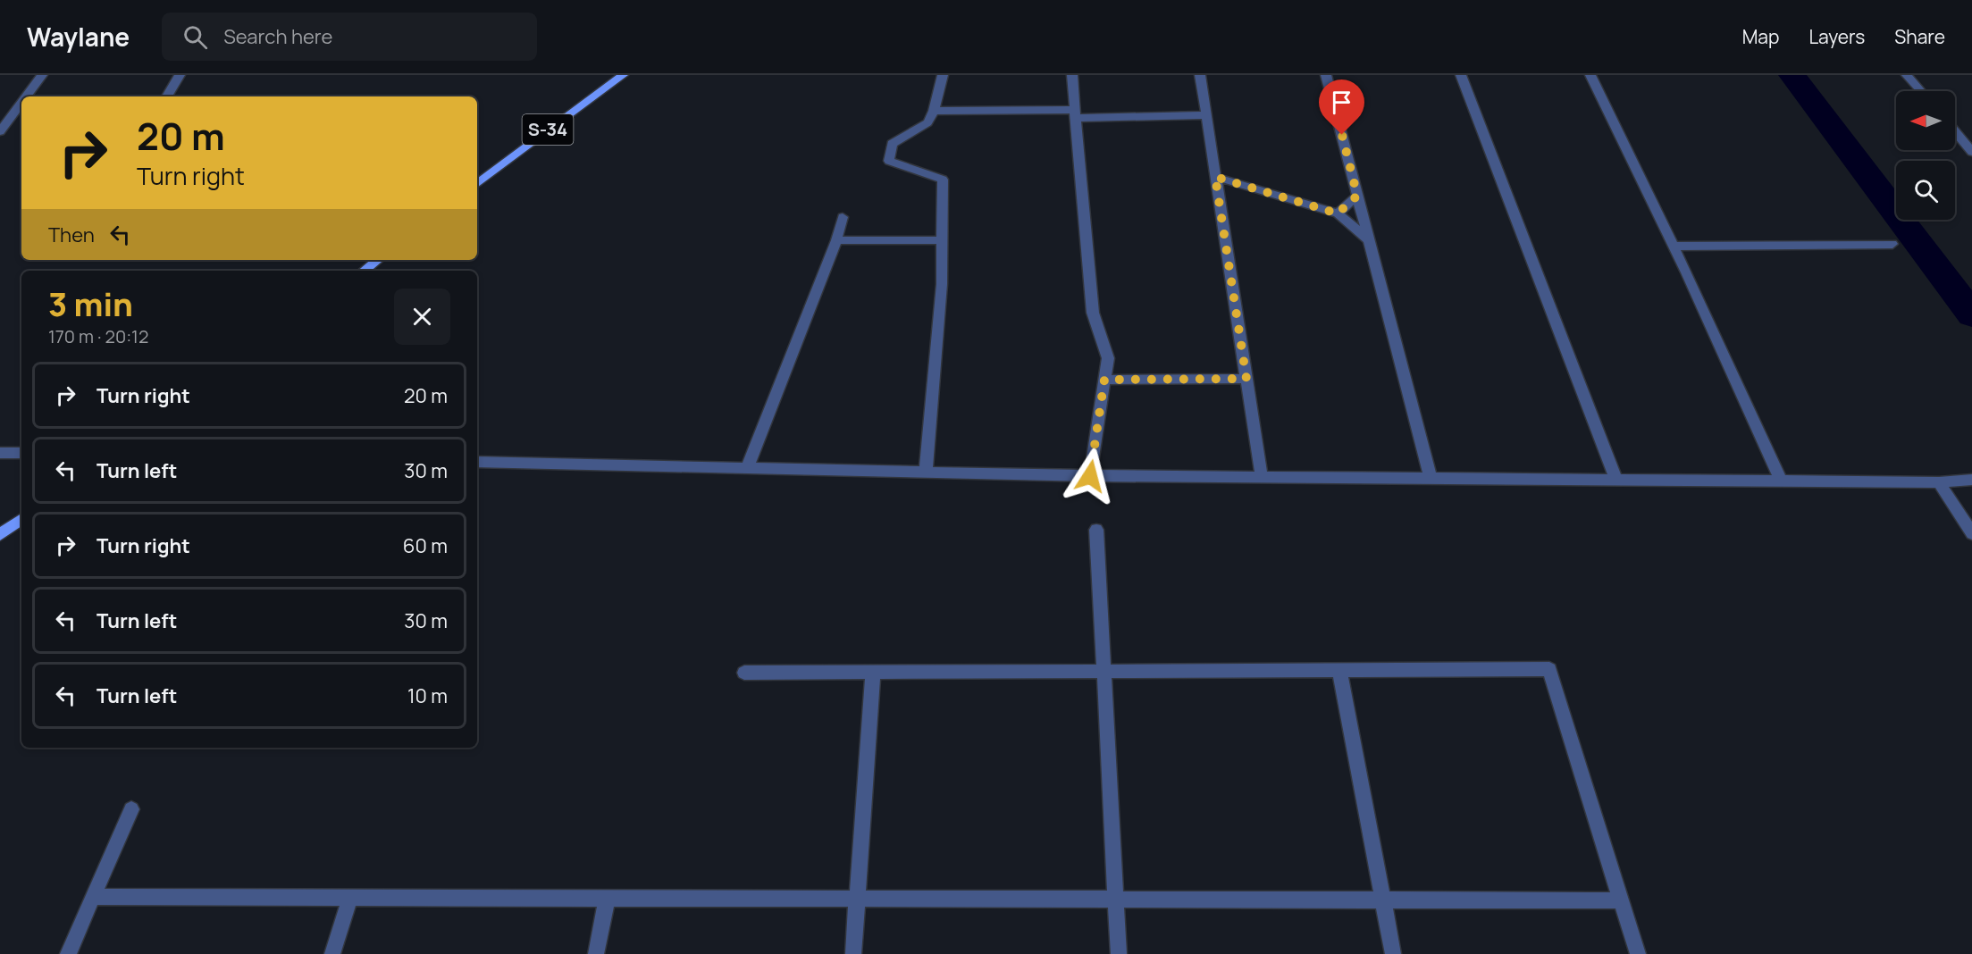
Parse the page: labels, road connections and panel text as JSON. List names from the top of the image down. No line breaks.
{"streets":{"main road":["S-34"]},"north":"left","page":{"header":"Waylane","search":"Search here","nav":["Map","Layers","Share"],"turn":["20 m","Turn right"],"then":"Then","heading":["3 min","170 m · 20:12"],"list":[{"name":"Turn right","value":"20 m"},{"name":"Turn left","value":"30 m"},{"name":"Turn right","value":"60 m"},{"name":"Turn left","value":"30 m"},{"name":"Turn left","value":"10 m"}]}}
